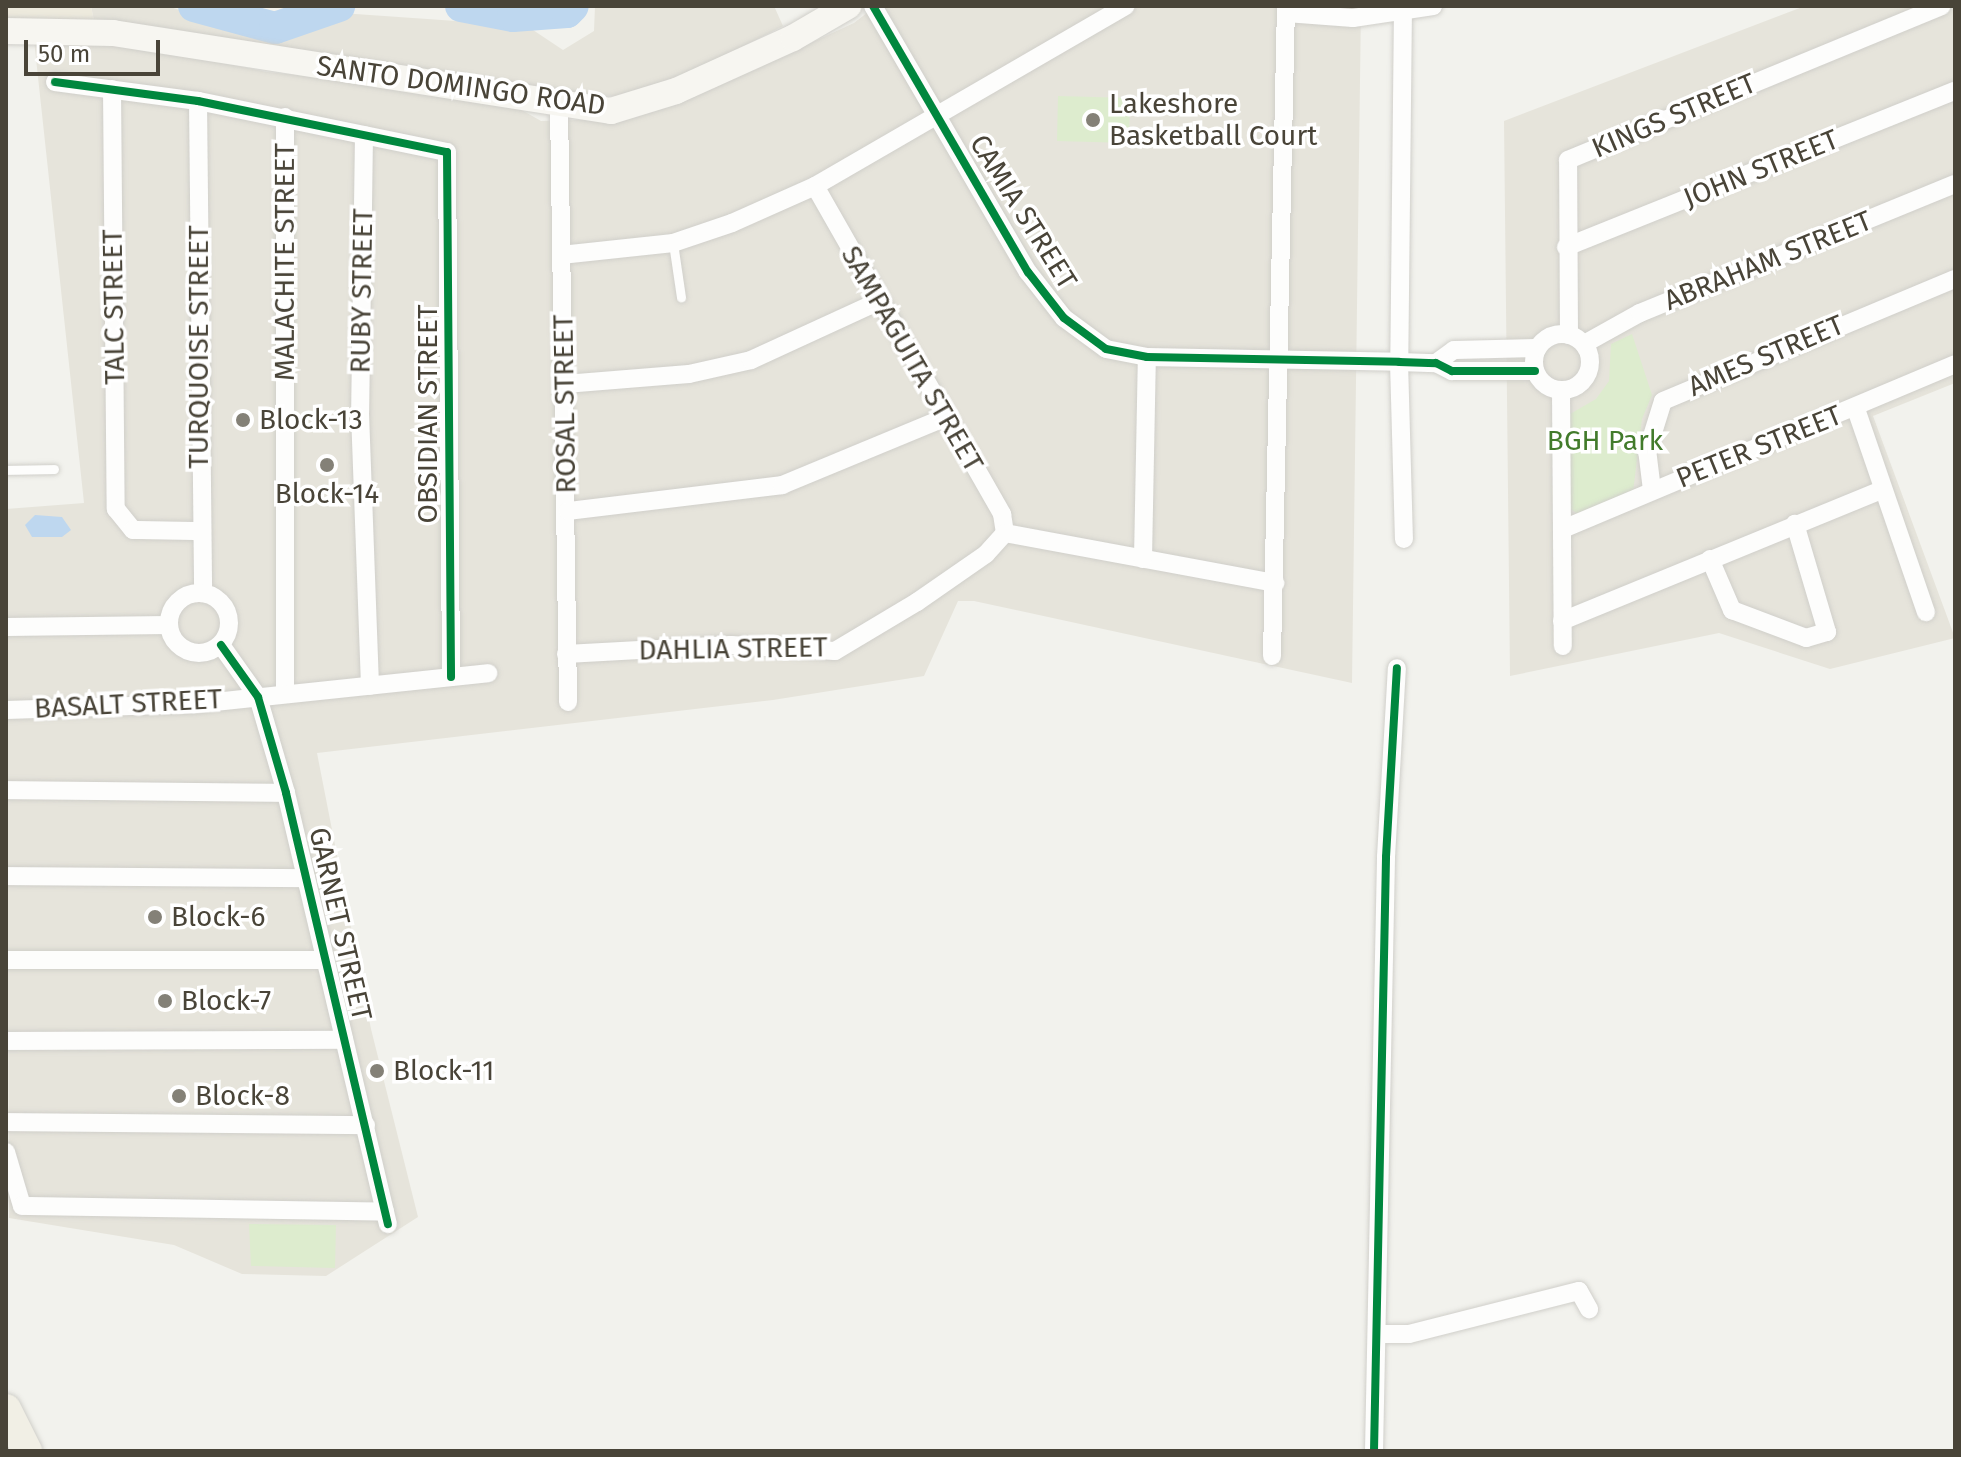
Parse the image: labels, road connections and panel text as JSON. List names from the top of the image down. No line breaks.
{"streets":{"street":["SANTO DOMINGO ROAD","KINGS STREET","JOHN STREET","CAMIA STREET","ABRAHAM STREET","MALACHITE STREET","RUBY STREET","TALC STREET","TURQUOISE STREET","AMES STREET","SAMPAGUITA STREET","ROSAL STREET","OBSIDIAN STREET","PETER STREET","DAHLIA STREET","BASALT STREET","GARNET STREET"]},"crossings":[["SANTO DOMINGO ROAD","ROSAL STREET"],["KINGS STREET","JOHN STREET"],["KINGS STREET","ABRAHAM STREET"],["MALACHITE STREET","BASALT STREET"],["RUBY STREET","OBSIDIAN STREET"],["RUBY STREET","BASALT STREET"],["TALC STREET","TURQUOISE STREET"],["TURQUOISE STREET","GARNET STREET"],["AMES STREET","PETER STREET"],["SAMPAGUITA STREET","DAHLIA STREET"],["ROSAL STREET","DAHLIA STREET"],["OBSIDIAN STREET","BASALT STREET"],["BASALT STREET","GARNET STREET"]],"parks":["BGH Park"],"places":["Lakeshore Basketball Court","Block-13","Block-14","Block-6","Block-7","Block-11","Block-8"],"scale_bar":"50 m"}
